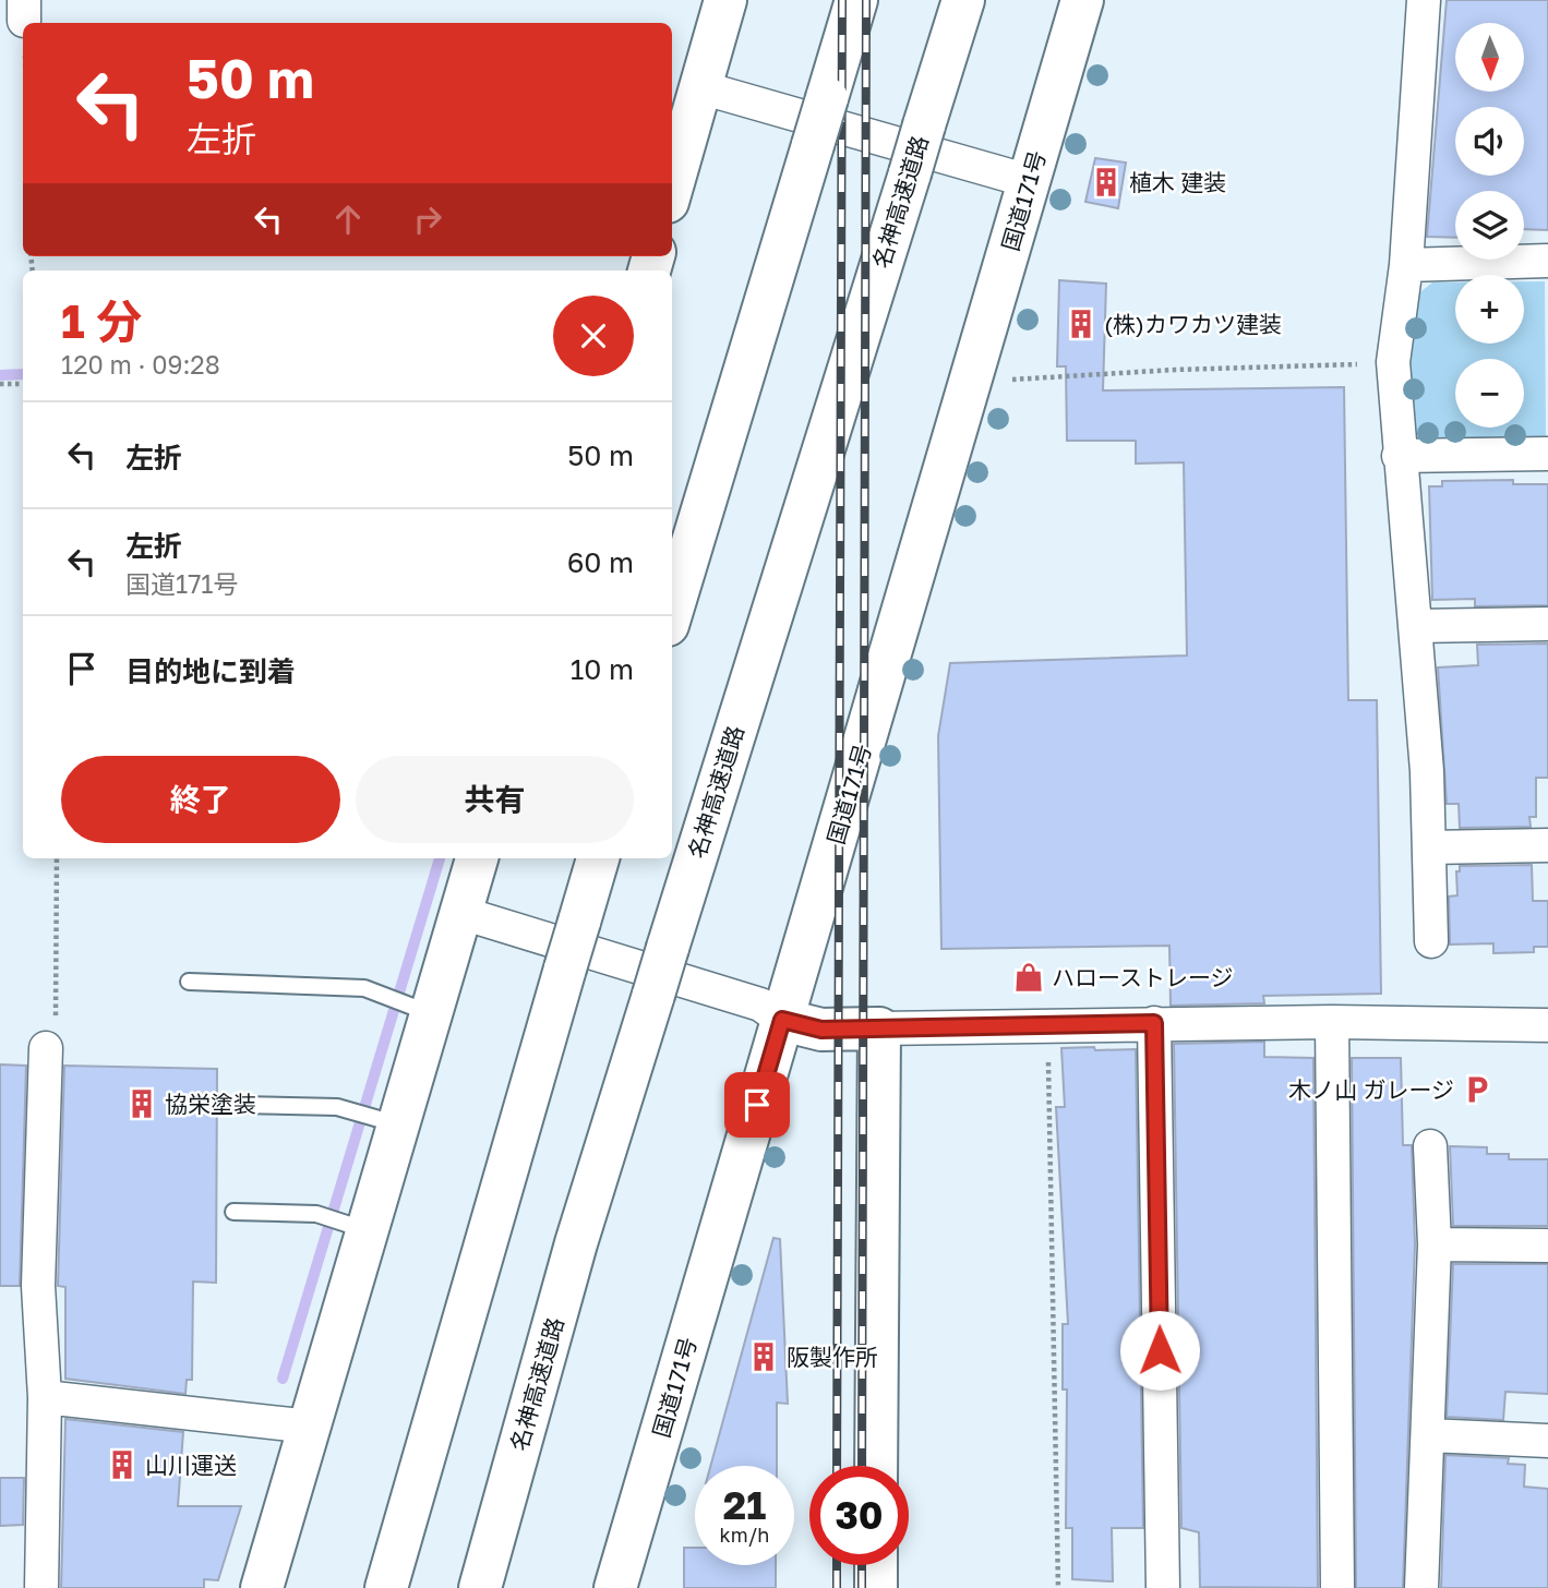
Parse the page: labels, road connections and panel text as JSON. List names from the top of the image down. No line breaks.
{"streets":{"main road":["国道171号","名神高速道路"]},"places":{"building":["植木 建装","(株)カワカツ建装","協栄塗装","阪製作所","山川運送"],"shop":["ハローストレージ"],"parking":["木ノ山 ガレージ"]},"north":"bottom","page":{"map_buttons":["+","−"],"turn":["50 m","左折"],"heading":["1 分","120 m · 09:28"],"list":[{"name":"左折","value":"50 m"},{"name":"左折","note":"国道171号","value":"60 m"},{"name":"目的地に到着","value":"10 m"}],"buttons":["終了","共有"],"speed":"21 km/h","limit":"30"}}
